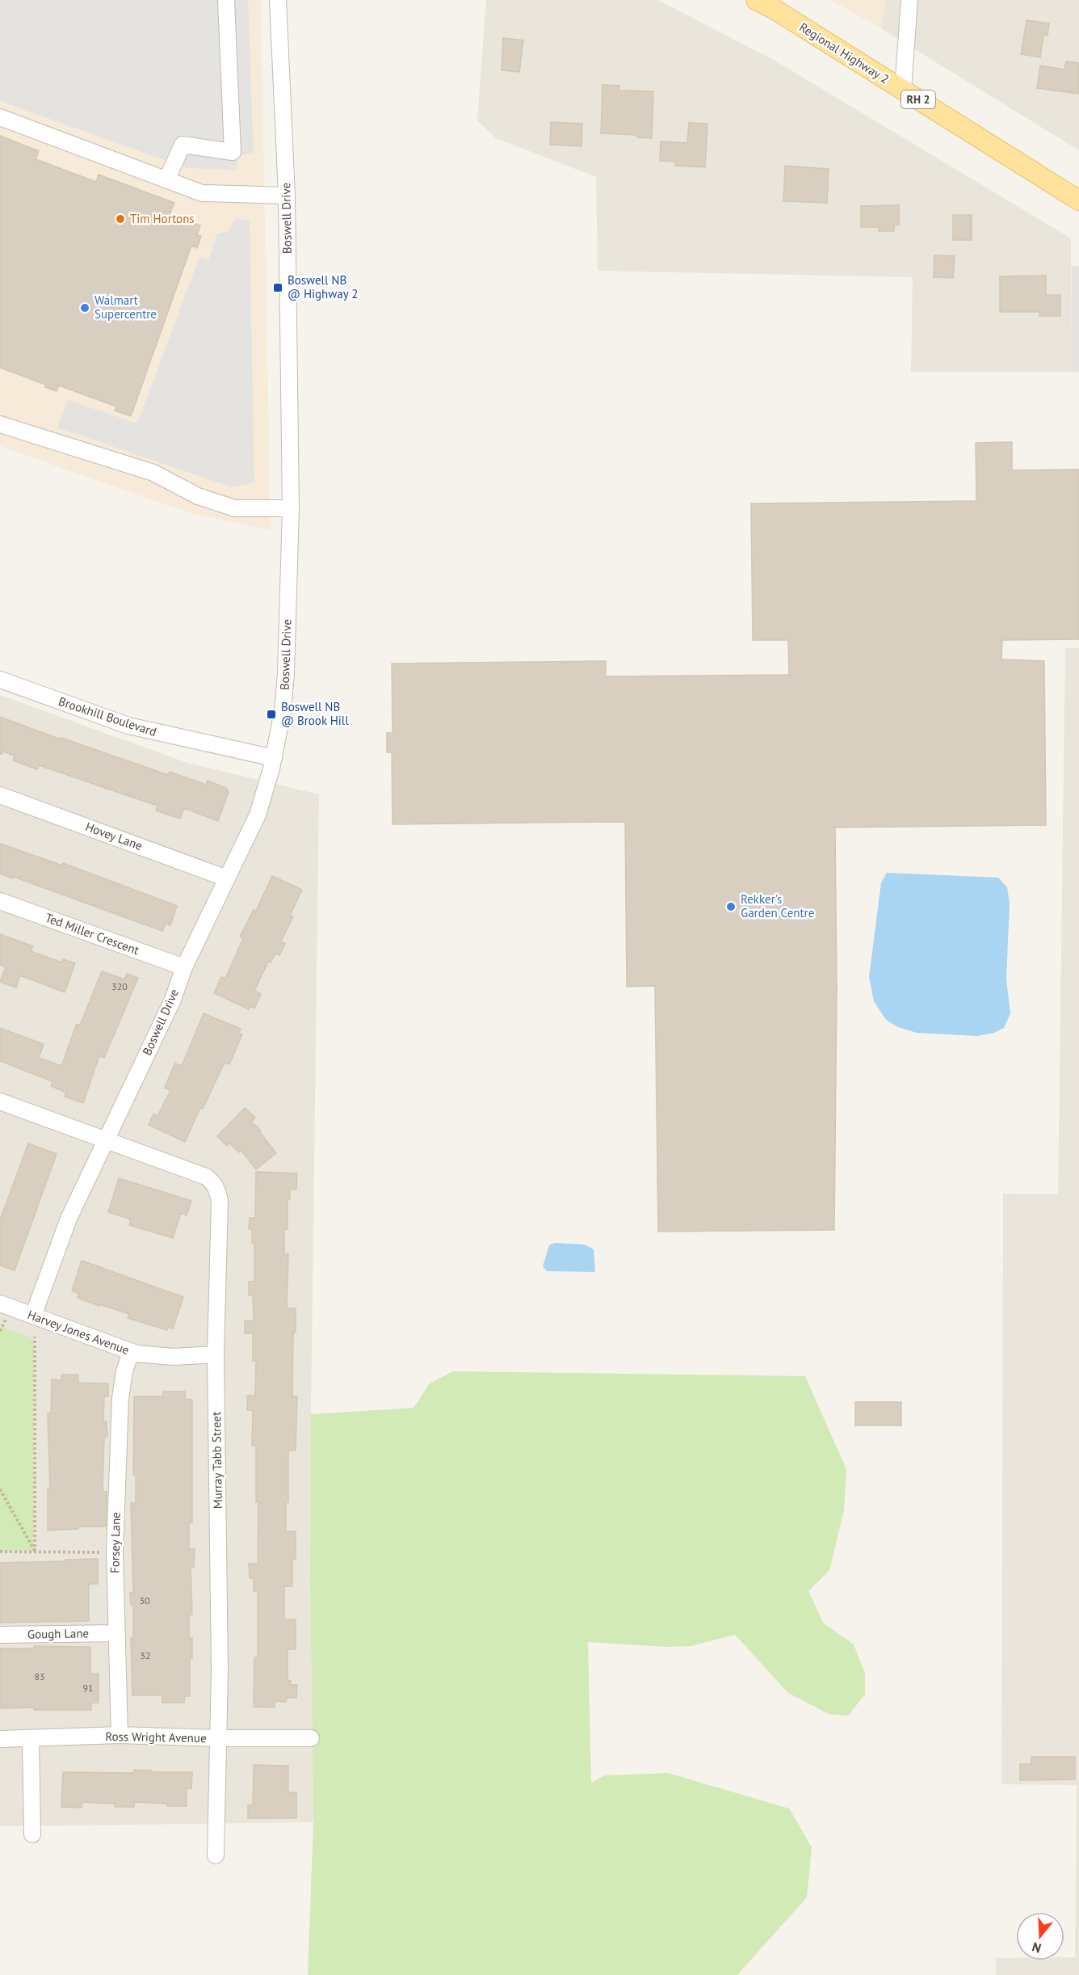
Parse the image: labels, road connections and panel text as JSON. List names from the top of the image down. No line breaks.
{"streets":{"main road":["Regional Highway 2","RH 2"],"street":["Boswell Drive","Brookhill Boulevard","Hovey Lane","Ted Miller Crescent","Harvey Jones Avenue","Murray Tabb Street","Forsey Lane","Gough Lane","Ross Wright Avenue"]},"crossings":[["Boswell Drive","Brookhill Boulevard"],["Boswell Drive","Hovey Lane"],["Boswell Drive","Ted Miller Crescent"],["Boswell Drive","Harvey Jones Avenue"],["Boswell Drive","Murray Tabb Street"],["Harvey Jones Avenue","Murray Tabb Street"],["Harvey Jones Avenue","Forsey Lane"],["Murray Tabb Street","Ross Wright Avenue"],["Forsey Lane","Gough Lane"],["Forsey Lane","Ross Wright Avenue"]],"places":{"other":["Tim Hortons","Walmart Supercentre","Rekker's Garden Centre"],"transit":["Boswell NB @ Highway 2","Boswell NB @ Brook Hill"]},"house_numbers":["320","30","32","83","91"],"north":"bottom"}
